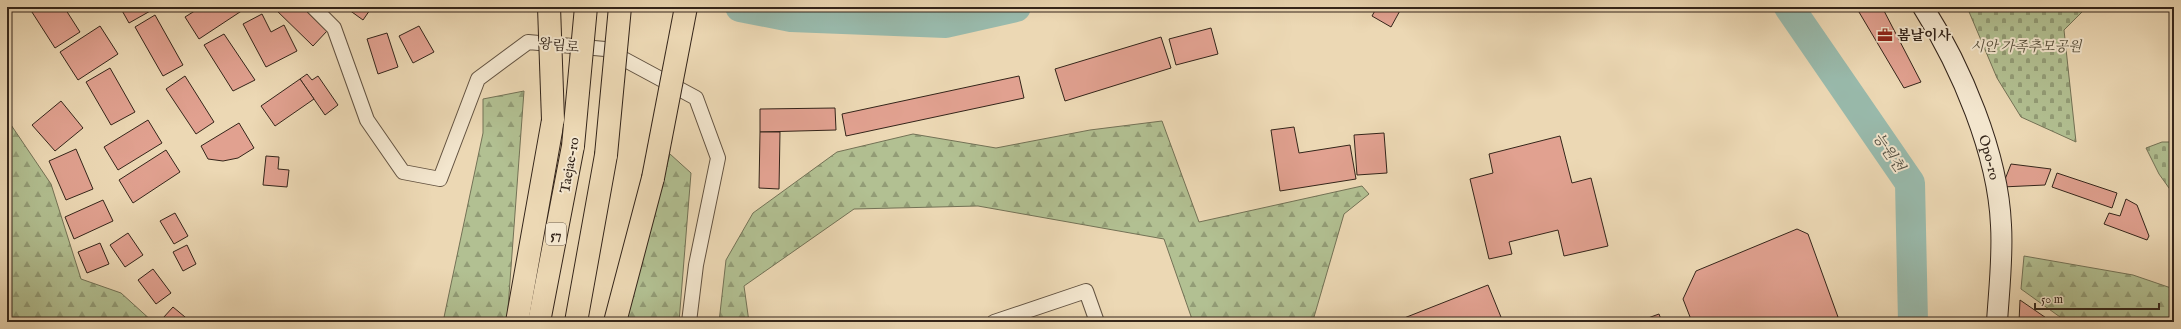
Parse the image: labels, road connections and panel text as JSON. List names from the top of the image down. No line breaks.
{"streets":{"highway":["Taejae-ro","57"],"street":["왕림로","Opo-ro"]},"water":["능원천"],"parks":["시안 가족추모공원"],"places":{"office":["봄날이사"]},"scale_bar":"50 m"}
